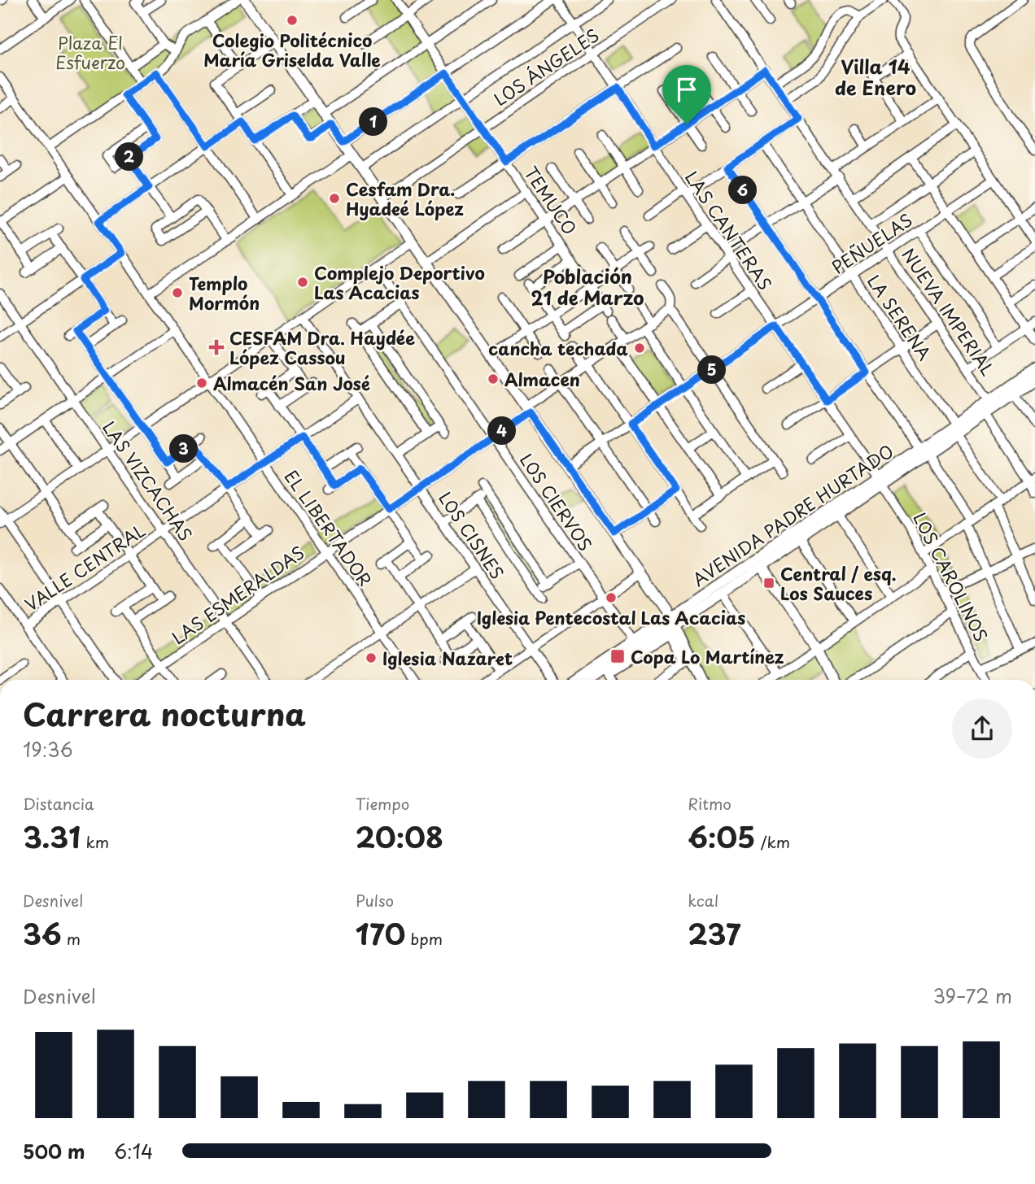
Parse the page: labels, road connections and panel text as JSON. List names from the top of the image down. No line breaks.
{"streets":{"main road":["AVENIDA PADRE HURTADO"],"street":["LOS ÁNGELES","TEMUCO","LAS CANTERAS","PEÑUELAS","NUEVA IMPERIAL","LA SERENA","LAS VIZCACHAS","LOS CIERVOS","EL LIBERTADOR","LOS CISNES","VALLE CENTRAL","LOS CAROLINOS","LAS ESMERALDAS"]},"crossings":[["LOS ÁNGELES","TEMUCO"],["LOS ÁNGELES","LAS CANTERAS"],["TEMUCO","PEÑUELAS"],["TEMUCO","LAS ESMERALDAS"],["LAS CANTERAS","PEÑUELAS"],["LAS CANTERAS","AVENIDA PADRE HURTADO"],["LAS CANTERAS","LOS CAROLINOS"],["PEÑUELAS","NUEVA IMPERIAL"],["PEÑUELAS","LA SERENA"],["NUEVA IMPERIAL","AVENIDA PADRE HURTADO"],["LA SERENA","AVENIDA PADRE HURTADO"],["LAS VIZCACHAS","VALLE CENTRAL"],["LAS VIZCACHAS","LAS ESMERALDAS"],["LOS CIERVOS","AVENIDA PADRE HURTADO"],["LOS CIERVOS","LAS ESMERALDAS"],["AVENIDA PADRE HURTADO","LOS CAROLINOS"],["EL LIBERTADOR","VALLE CENTRAL"],["EL LIBERTADOR","LAS ESMERALDAS"],["LOS CISNES","VALLE CENTRAL"],["LOS CISNES","LAS ESMERALDAS"]],"districts":["Villa 14 de Enero","Población 21 de Marzo"],"parks":["Plaza El Esfuerzo"],"places":{"other":["Colegio Politécnico María Griselda Valle","Cesfam Dra. Hyadeé López","Complejo Deportivo Las Acacias","Templo Mormón","cancha techada","Almacen","Almacén San José","Iglesia Pentecostal Las Acacias","Iglesia Nazaret"],"health":["CESFAM Dra. Haydée López Cassou"],"transit":["Central / esq. Los Sauces","Copa Lo Martínez"]},"page":{"pins":["1","2","6","5","4","3"],"heading":["Carrera nocturna","19:36"],"stats":[["Distancia","3.31 km"],["Tiempo","20:08"],["Ritmo","6:05 /km"],["Desnivel","36 m"],["Pulso","170 bpm"],["kcal","237"]],"chart":["Desnivel","39–72 m"],"list":[{"name":"500 m","note":"6:14"}]}}
